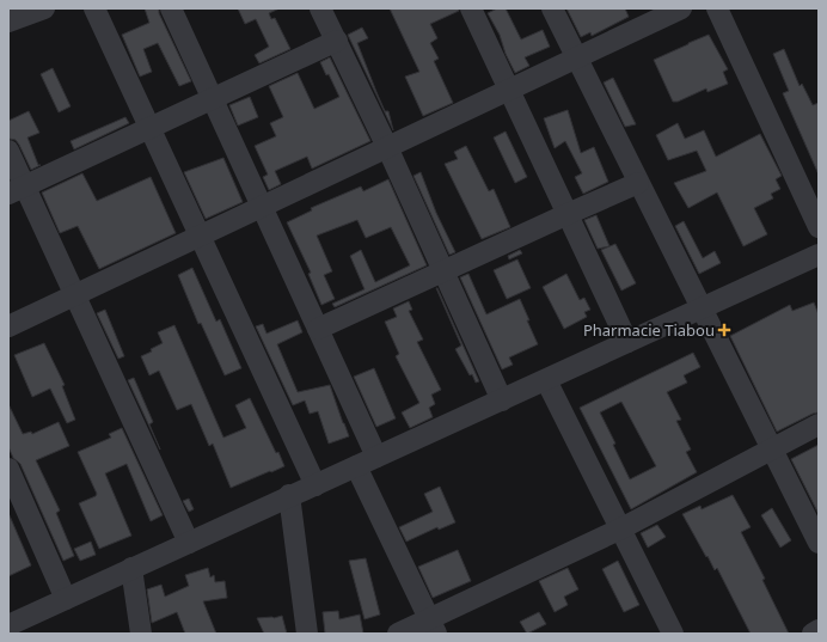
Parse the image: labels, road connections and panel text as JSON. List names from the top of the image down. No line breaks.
{"places":{"health":["Pharmacie Tiabou"]}}
